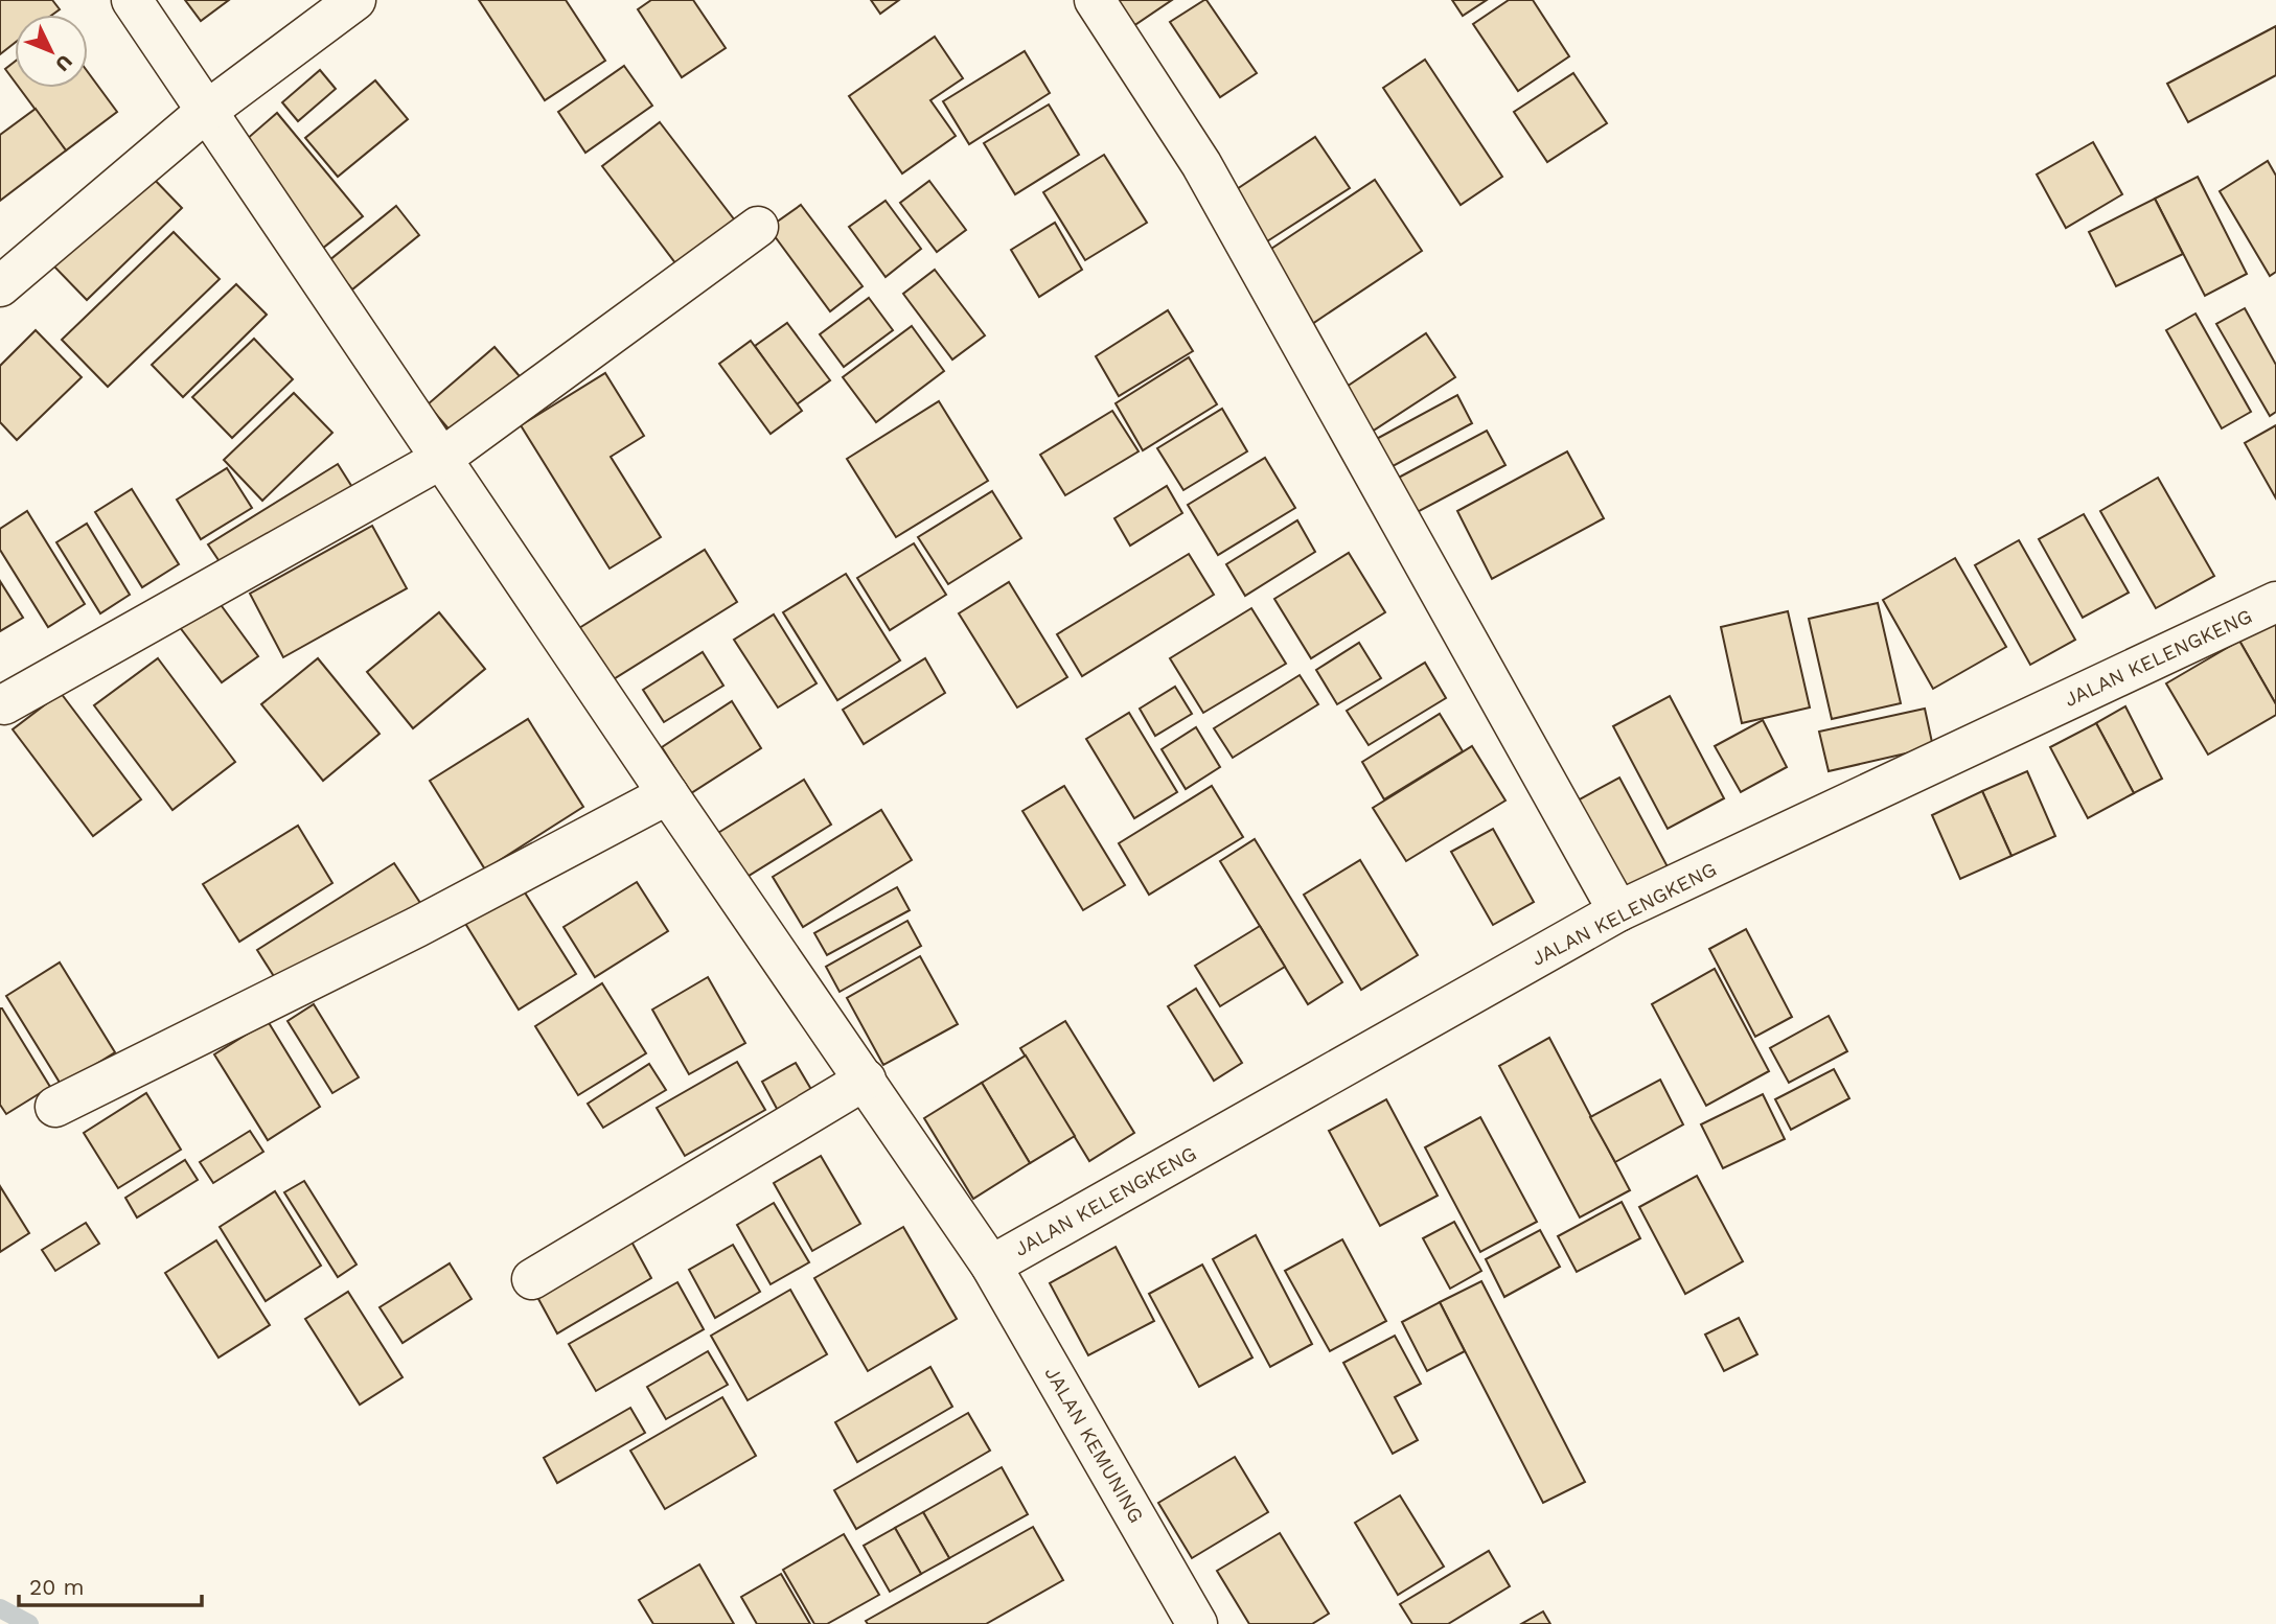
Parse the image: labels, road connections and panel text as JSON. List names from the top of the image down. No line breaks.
{"streets":{"street":["JALAN KELENGKENG","JALAN KEMUNING"]},"crossings":[["JALAN KELENGKENG","JALAN KEMUNING"]],"scale_bar":"20 m","north":"bottom right"}
